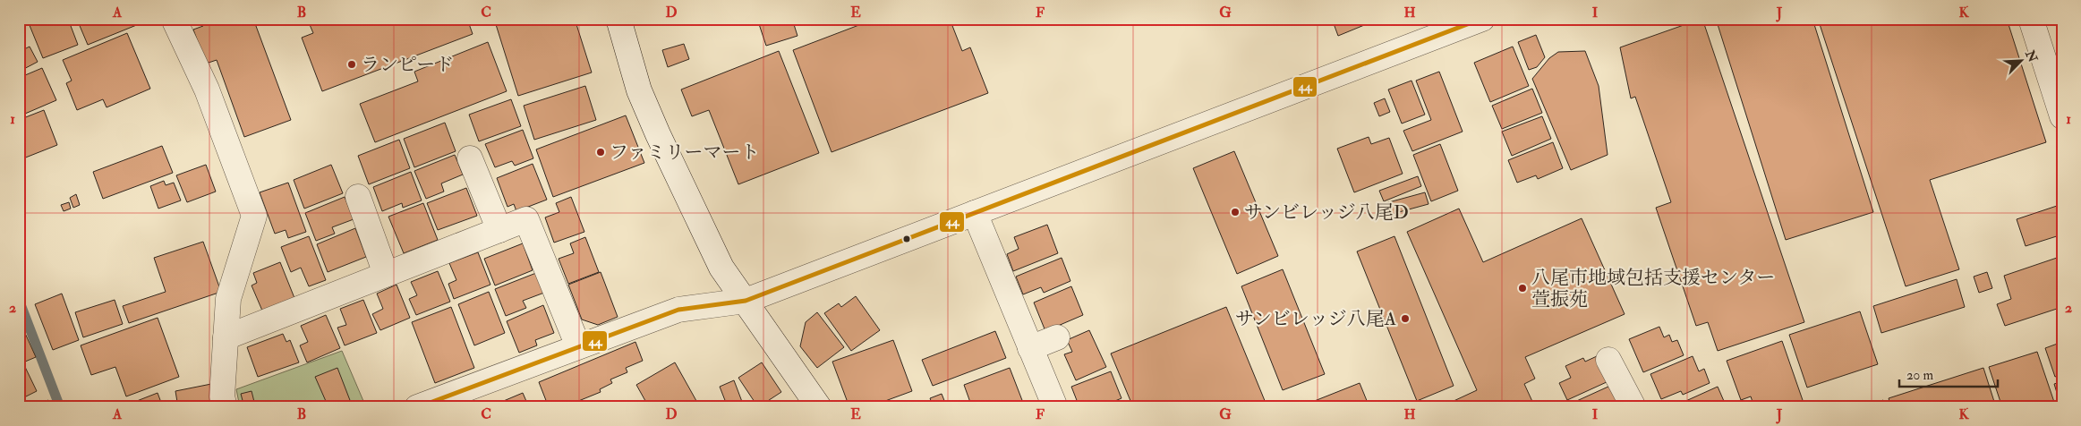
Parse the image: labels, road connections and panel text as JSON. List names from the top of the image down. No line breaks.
{"places":["ランピード","ファミリーマート","サンビレッジ八尾D","八尾市地域包括支援センター 萱振苑","サンビレッジ八尾A"],"lines":["transit line 44"],"scale_bar":"20 m","north":"top right","grid":{"columns":["A","B","C","D","E","F","G","H","I","J","K"],"rows":["1","2"]}}
